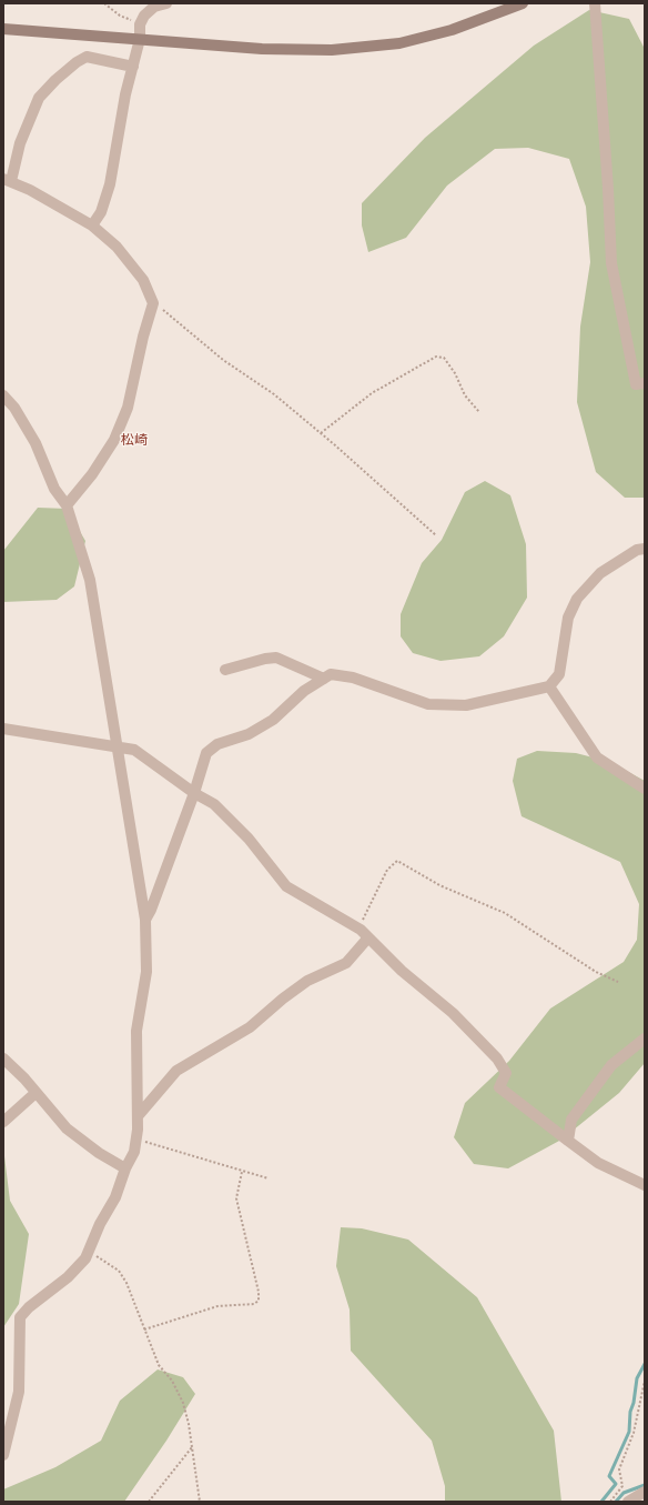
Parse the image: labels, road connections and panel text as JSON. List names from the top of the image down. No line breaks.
{"districts":["松崎"]}
